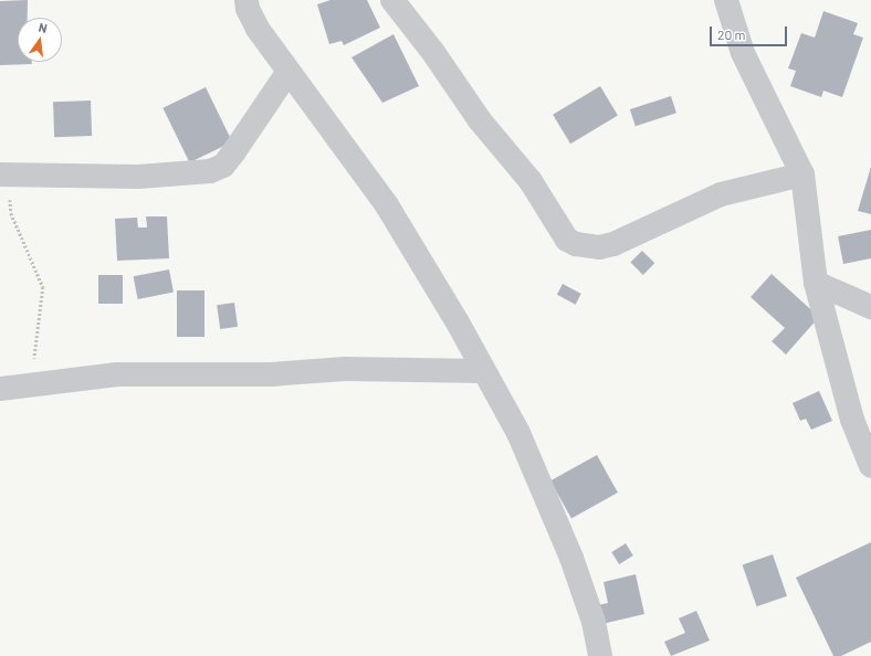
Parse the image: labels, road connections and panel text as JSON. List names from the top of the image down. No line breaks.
{"scale_bar":"20 m","north":"top"}
